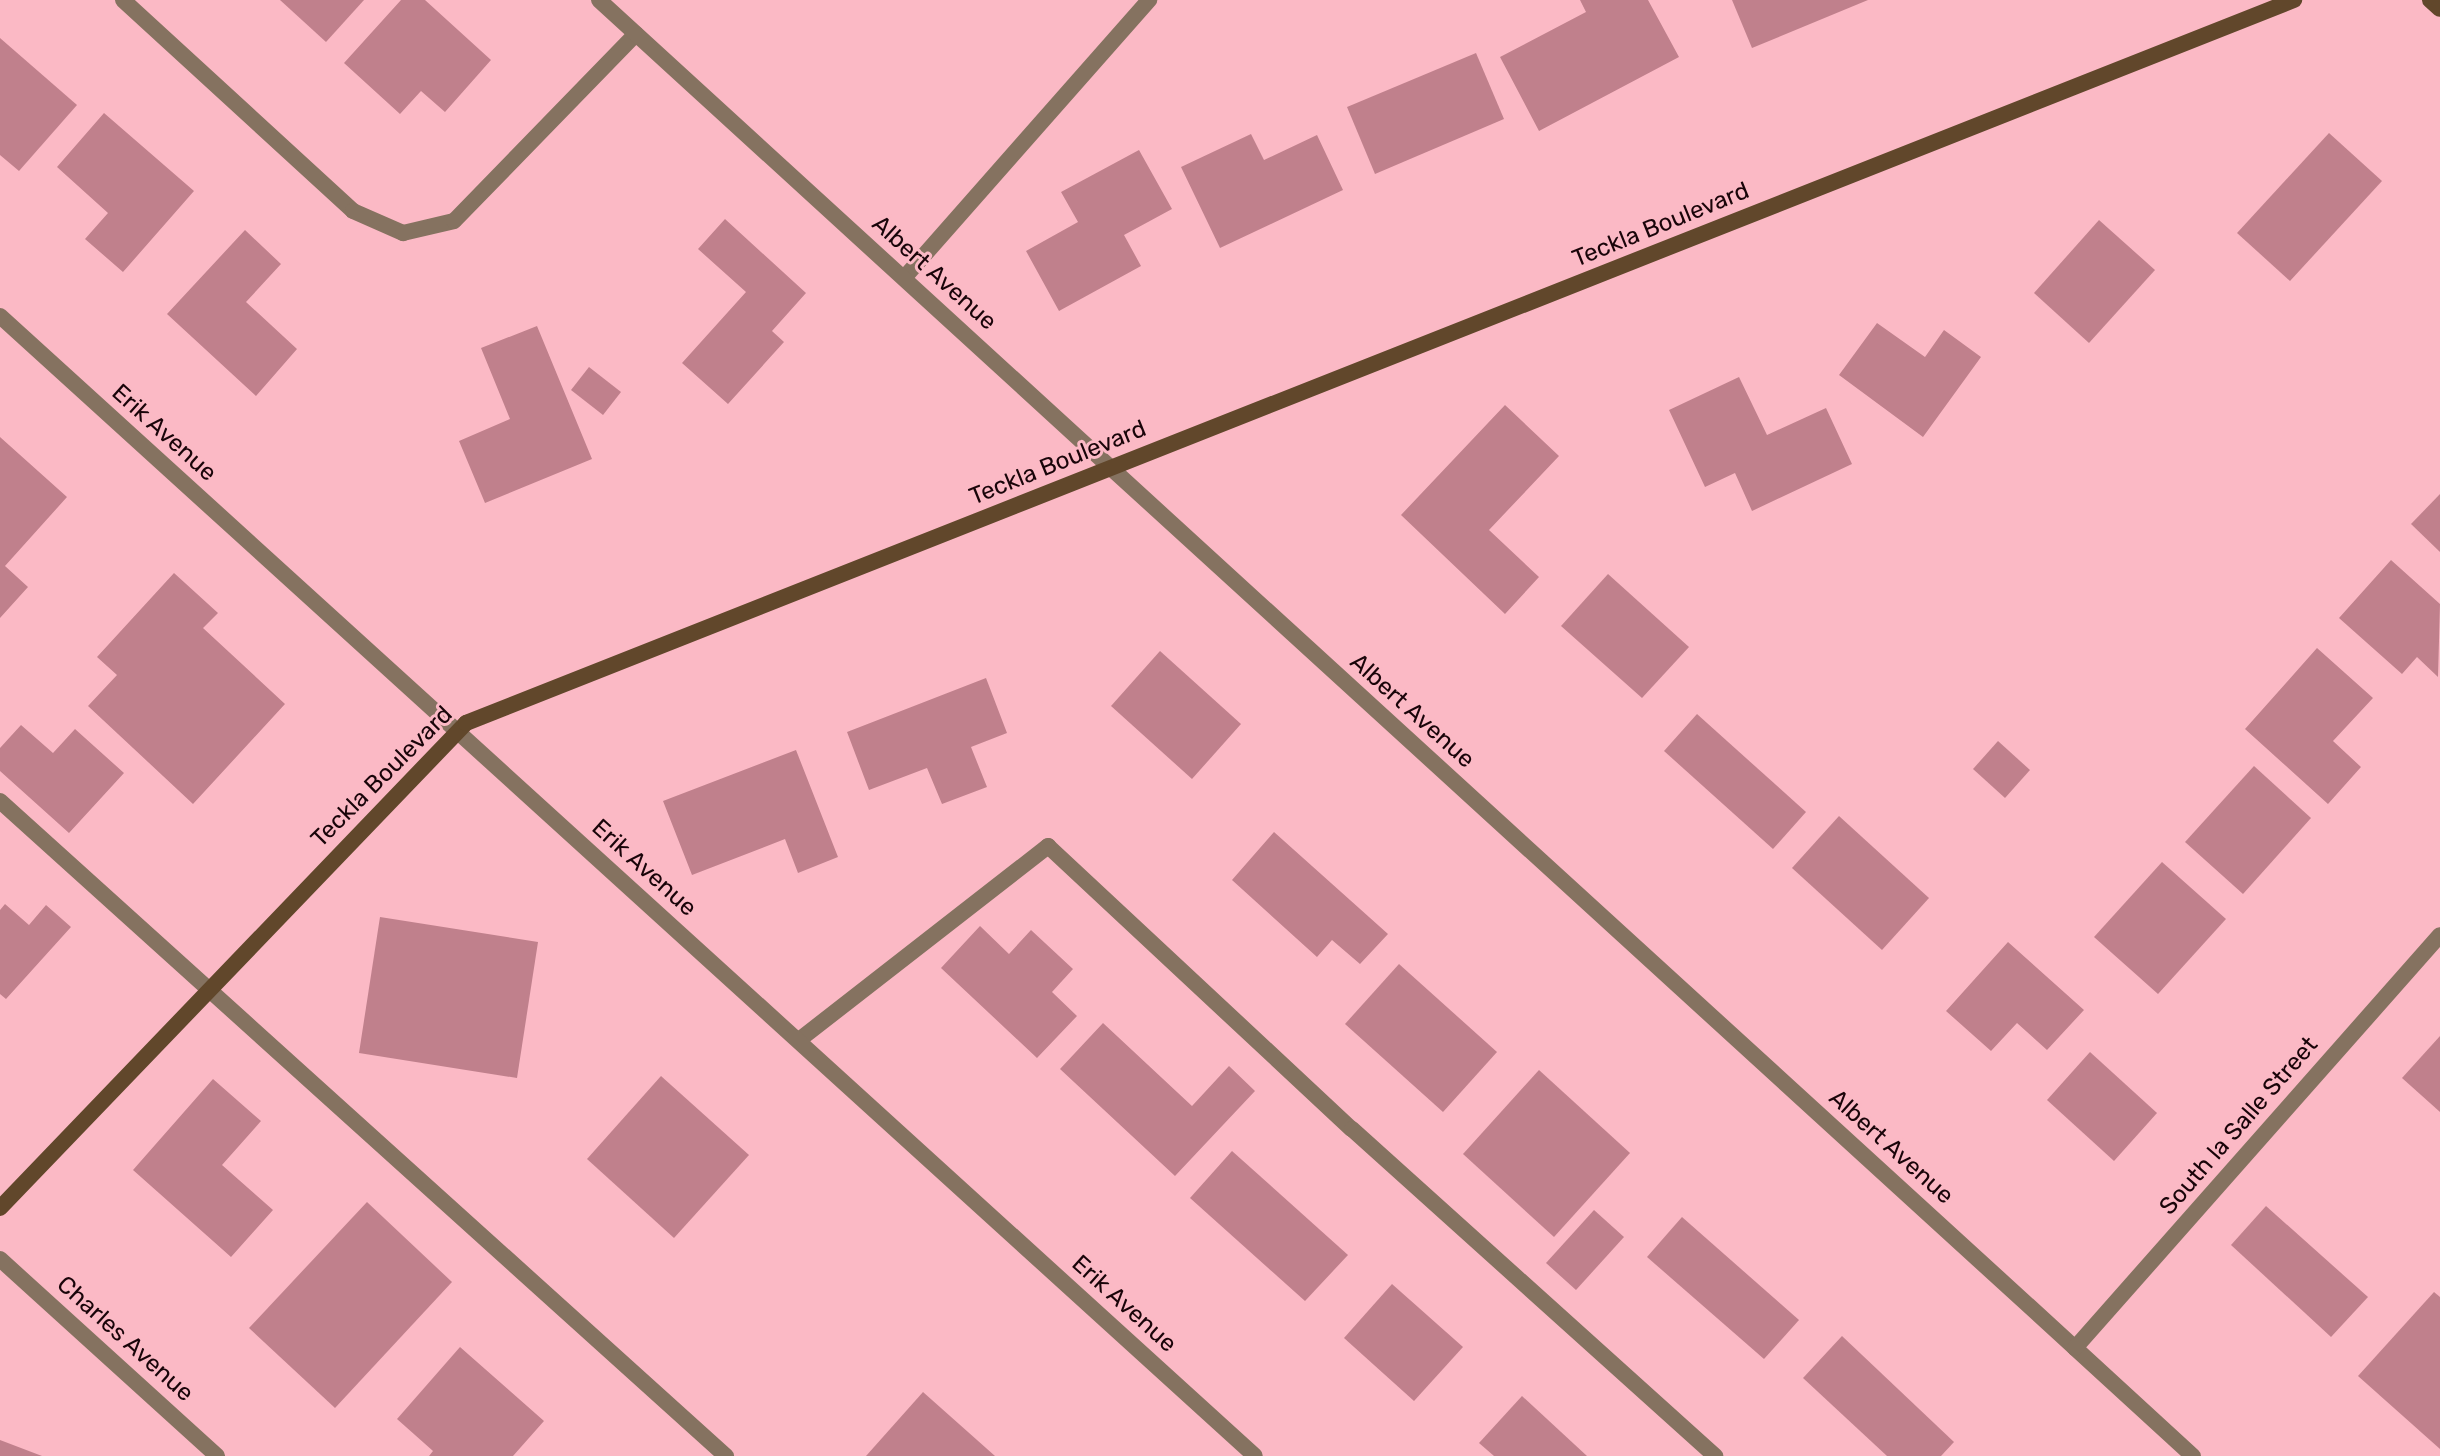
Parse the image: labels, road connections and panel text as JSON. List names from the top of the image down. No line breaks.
{"streets":{"main road":["Teckla Boulevard"],"street":["Albert Avenue","Erik Avenue","South la Salle Street","Charles Avenue"]},"crossings":[["Teckla Boulevard","Albert Avenue"],["Teckla Boulevard","Erik Avenue"],["Albert Avenue","South la Salle Street"]]}
